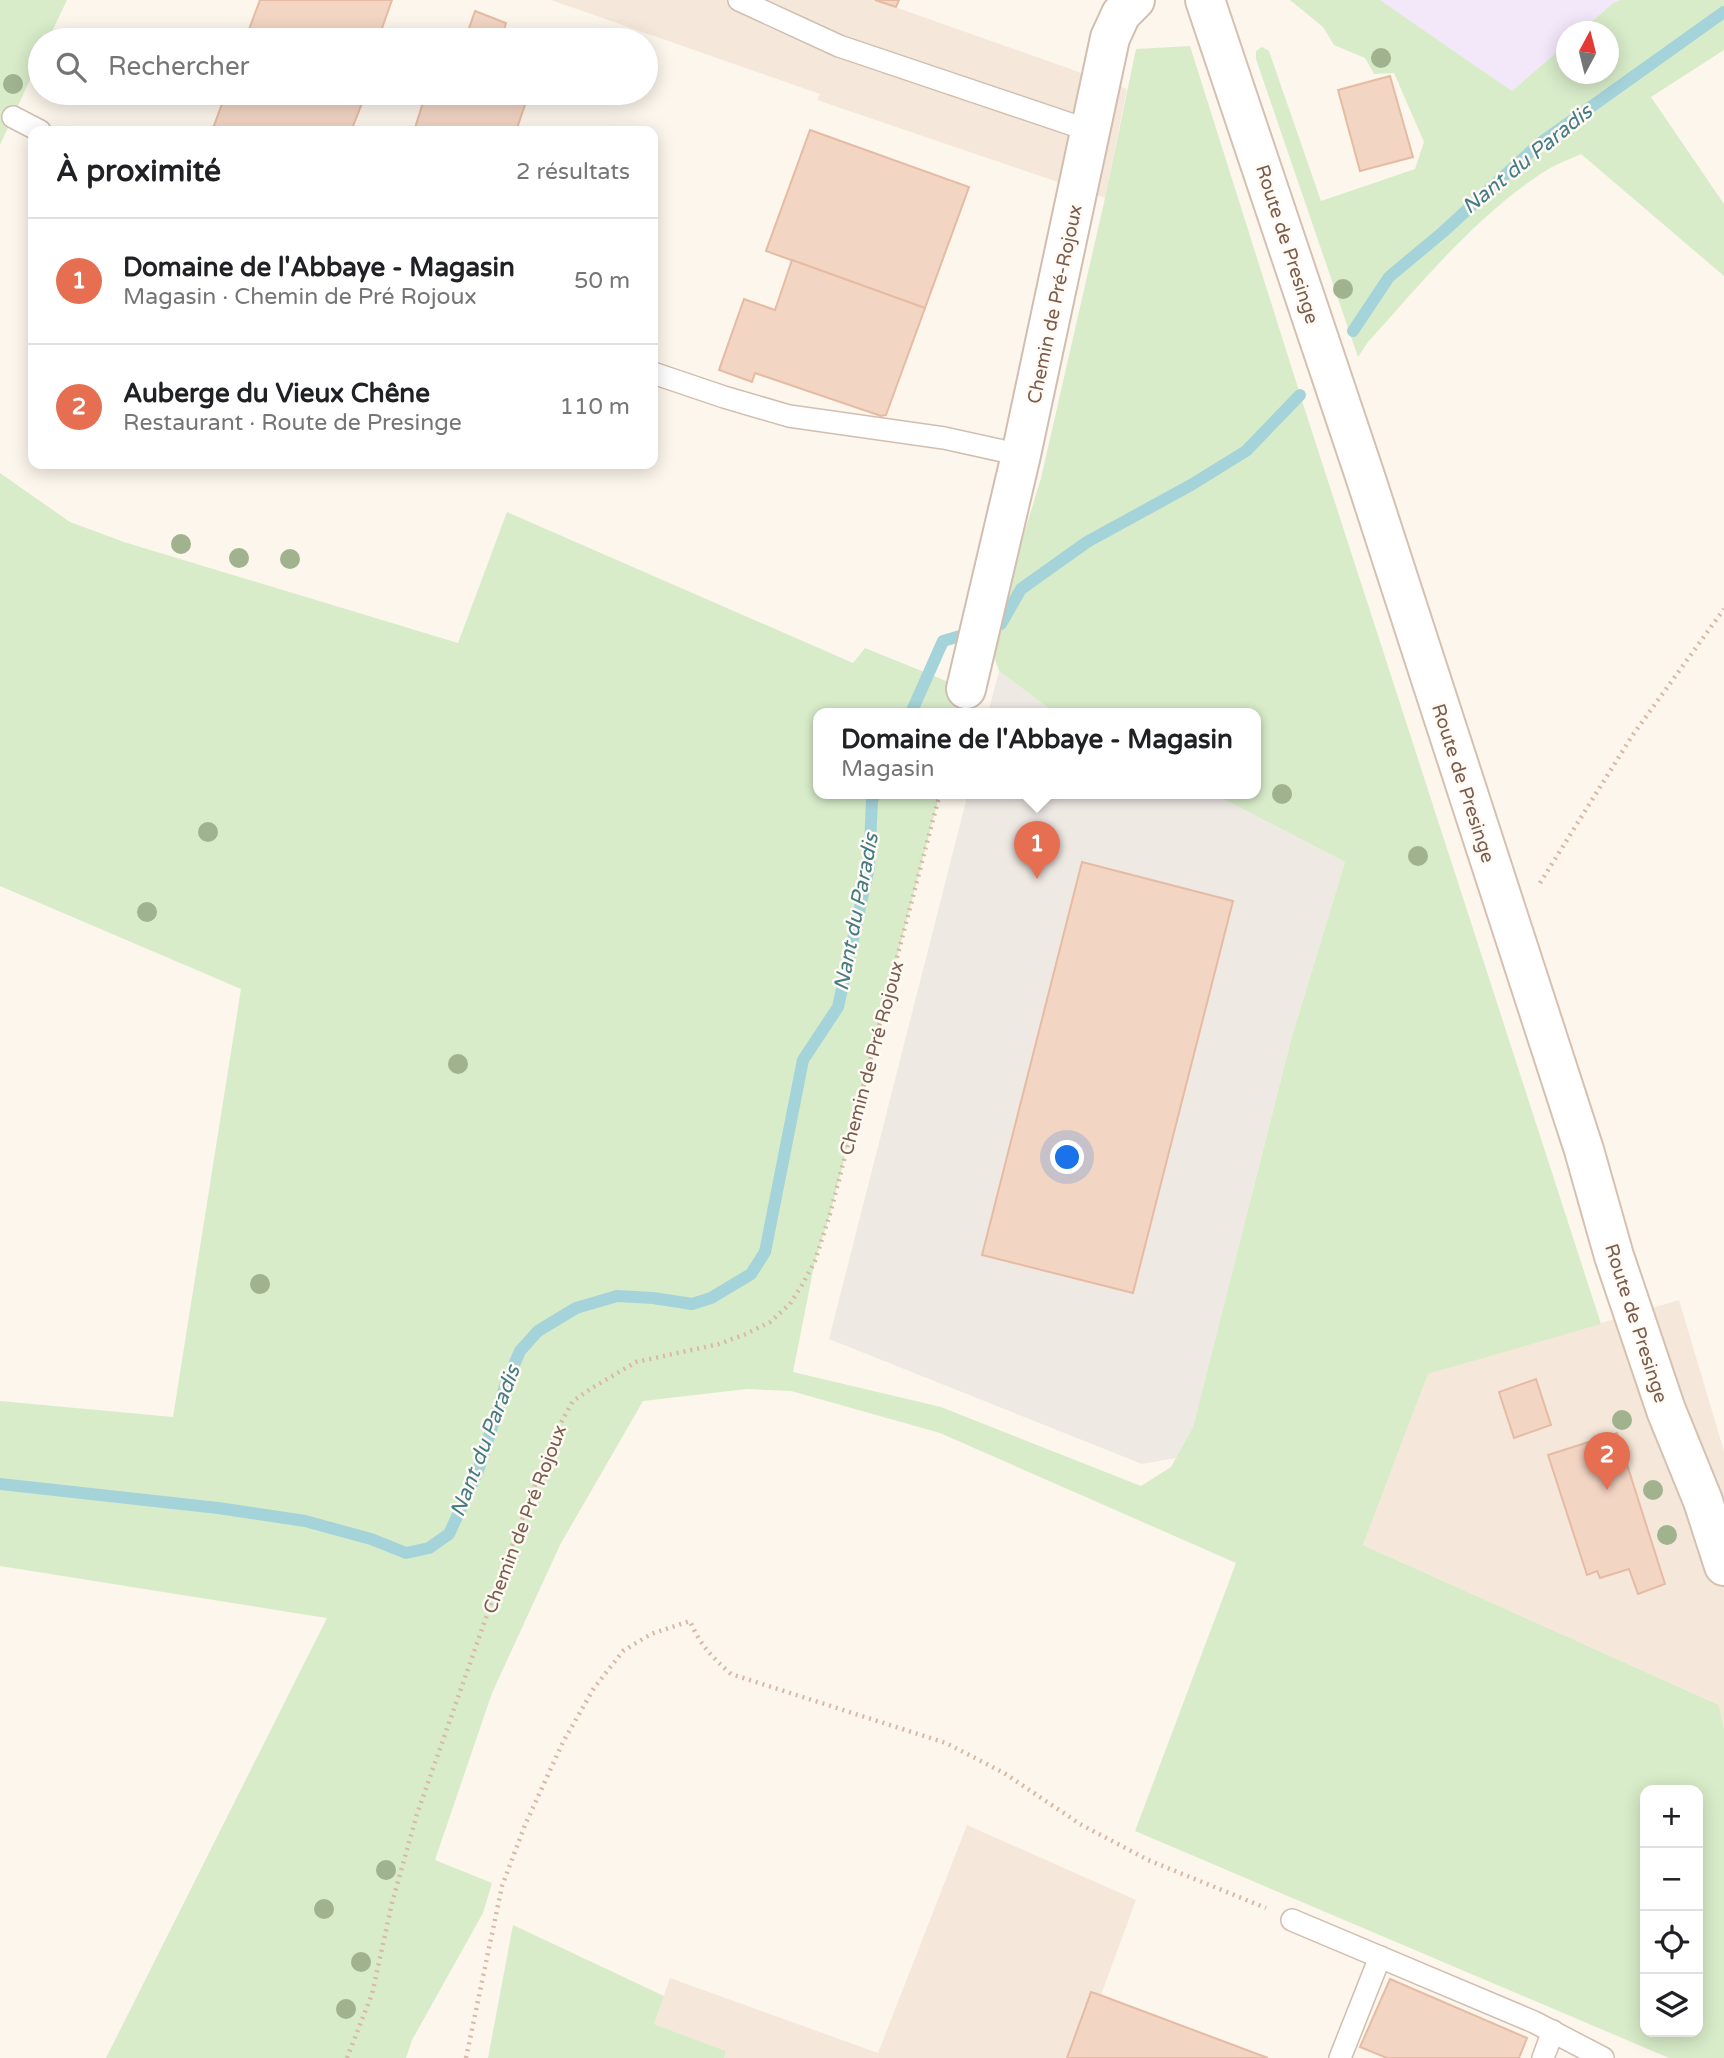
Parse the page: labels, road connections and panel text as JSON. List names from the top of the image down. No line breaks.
{"streets":{"street":["Route de Presinge","Chemin de Pré-Rojoux"],"path":["Chemin de Pré Rojoux"]},"water":["Nant du Paradis"],"north":"top","page":{"search":"Rechercher","heading":["À proximité","2 résultats"],"list":[{"mark":"1","name":"Domaine de l'Abbaye - Magasin","note":"Magasin · Chemin de Pré Rojoux","value":"50 m"},{"mark":"2","name":"Auberge du Vieux Chêne","note":"Restaurant · Route de Presinge","value":"110 m"}],"popup":["Domaine de l'Abbaye - Magasin","Magasin"],"pins":["1","2"],"map_buttons":["+","−"]}}
